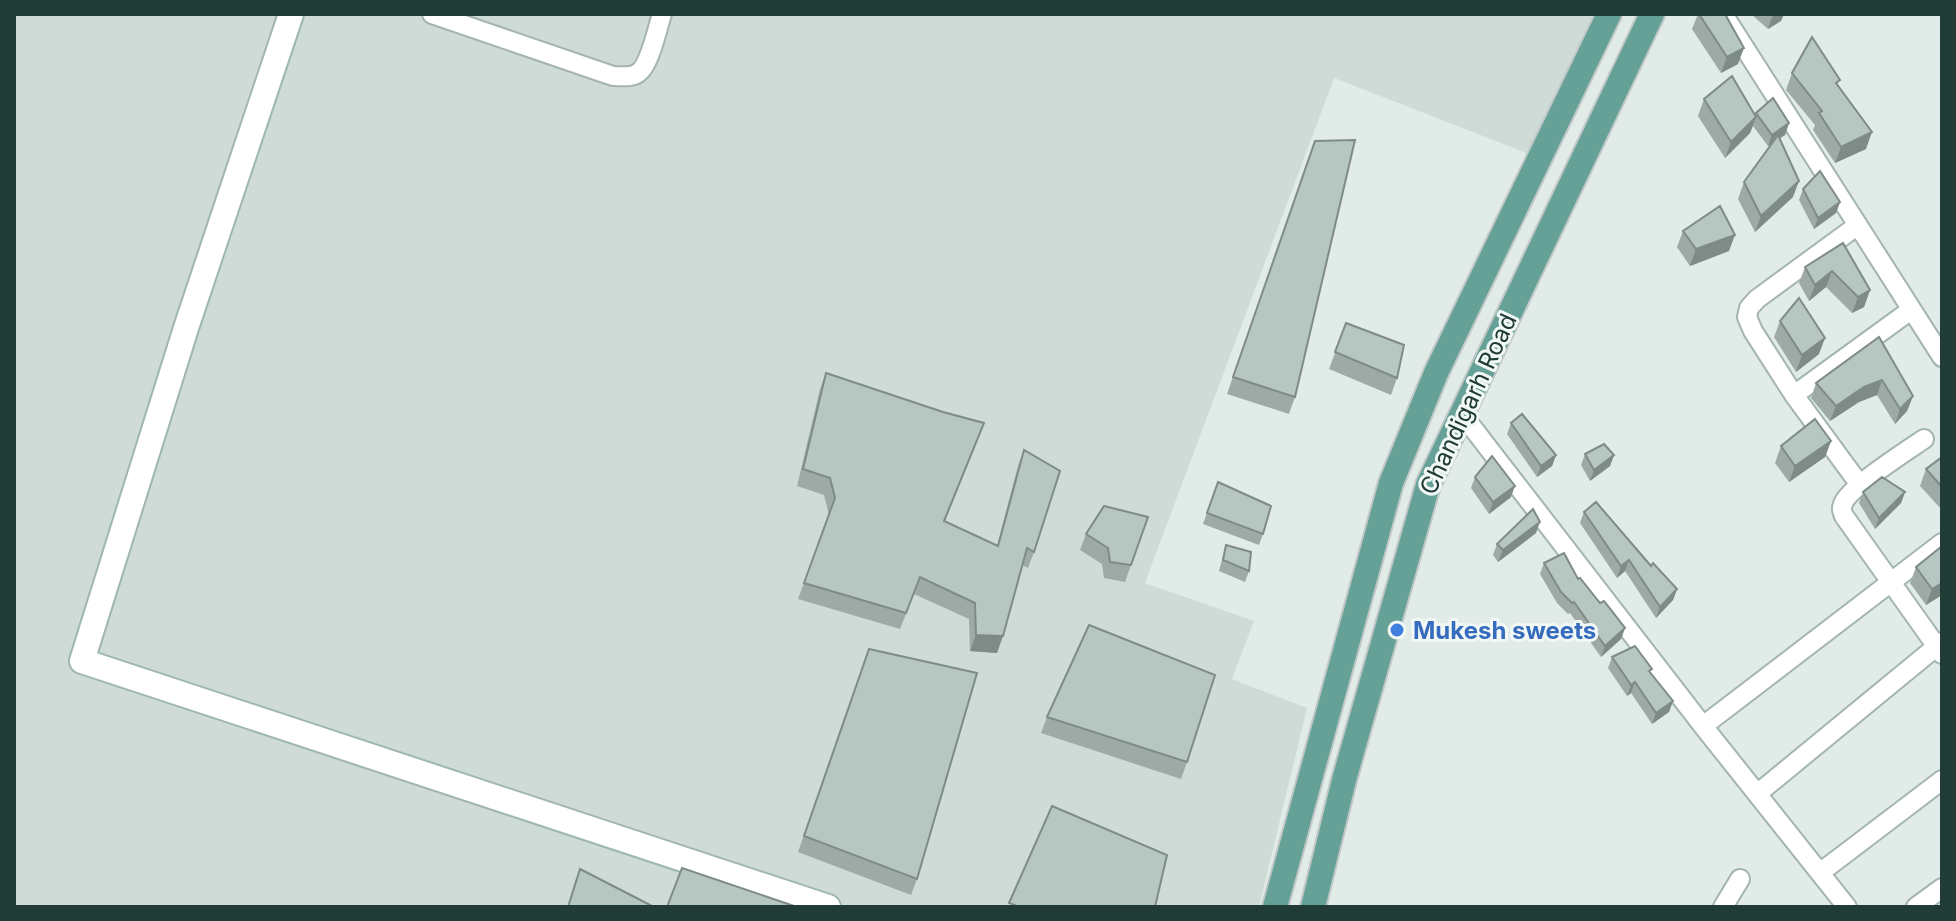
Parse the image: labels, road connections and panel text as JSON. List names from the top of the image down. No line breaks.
{"streets":{"main road":["Chandigarh Road"]},"places":["Mukesh sweets"]}
